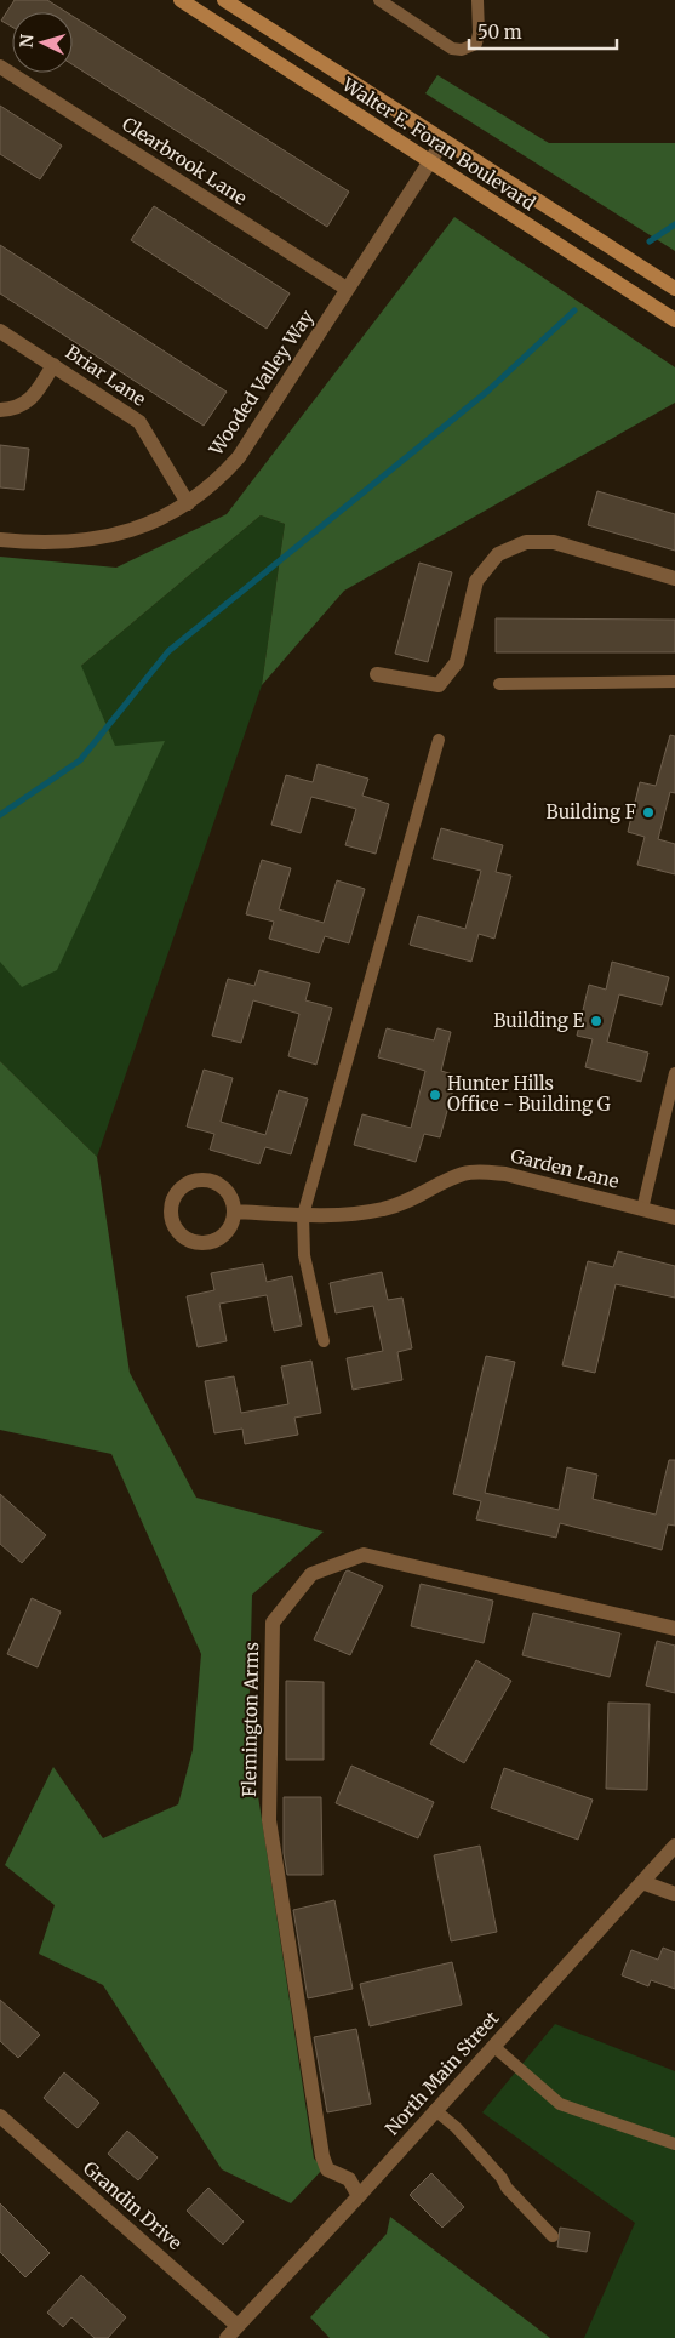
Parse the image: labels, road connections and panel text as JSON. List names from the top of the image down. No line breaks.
{"streets":{"street":["Walter E. Foran Boulevard","Clearbrook Lane","Briar Lane","Wooded Valley Way","Garden Lane","Flemington Arms","North Main Street","Grandin Drive"]},"crossings":[["Walter E. Foran Boulevard","Wooded Valley Way"],["Clearbrook Lane","Wooded Valley Way"],["Briar Lane","Wooded Valley Way"],["Flemington Arms","North Main Street"],["North Main Street","Grandin Drive"]],"places":["Building F","Building E","Hunter Hills Office - Building G"],"scale_bar":"50 m","north":"left"}
